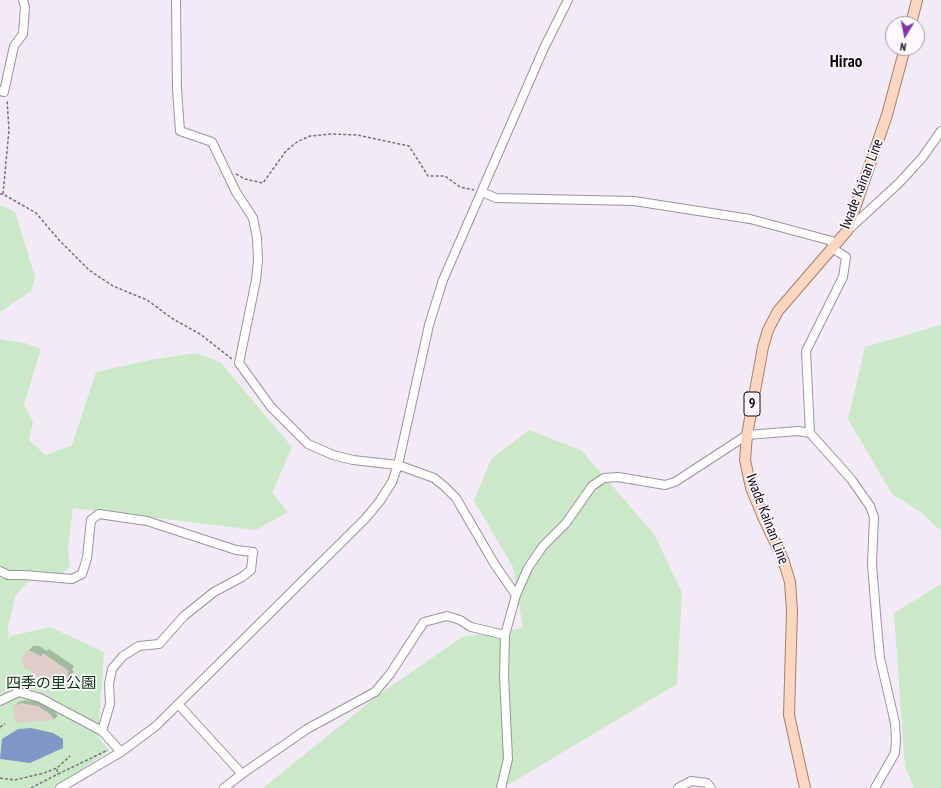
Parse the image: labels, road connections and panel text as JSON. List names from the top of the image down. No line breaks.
{"streets":{"main road":["Iwade Kainan Line","9"]},"districts":["Hirao"],"parks":["四季の里公園"],"north":"bottom"}
